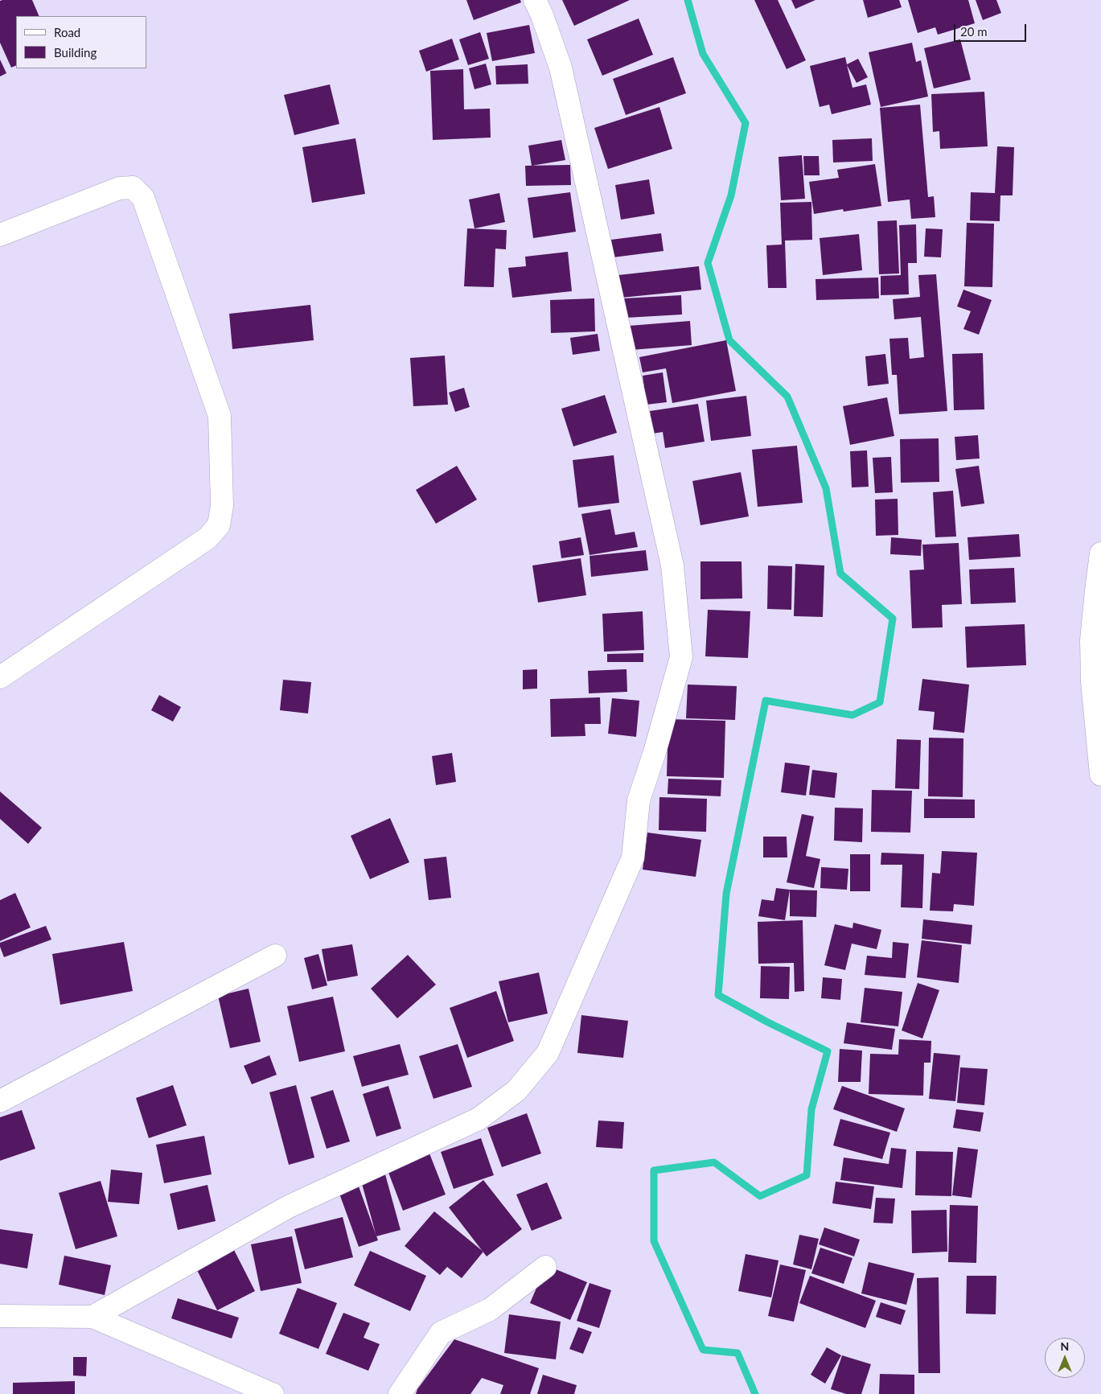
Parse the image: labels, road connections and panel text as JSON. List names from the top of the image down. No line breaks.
{"legend":["Road","Building"],"scale_bar":"20 m","north":"top"}
